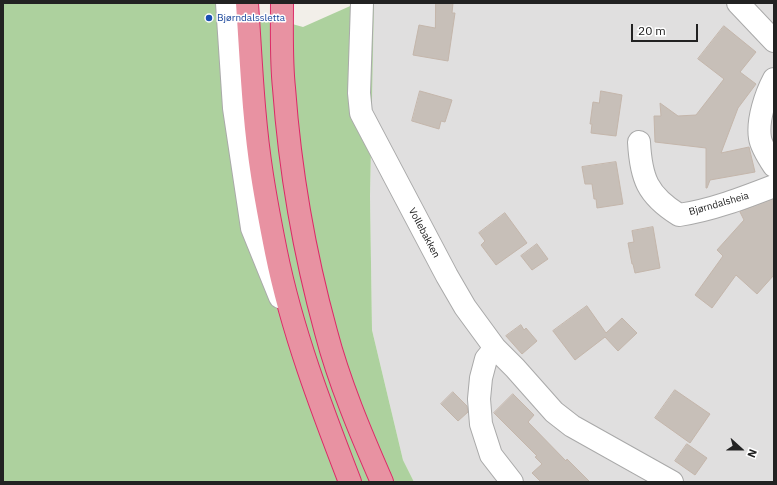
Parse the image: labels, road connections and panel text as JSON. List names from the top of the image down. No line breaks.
{"streets":{"street":["Bjørndalsheia","Vollebakken"]},"places":["Bjørndalssletta"],"scale_bar":"20 m","north":"right"}
